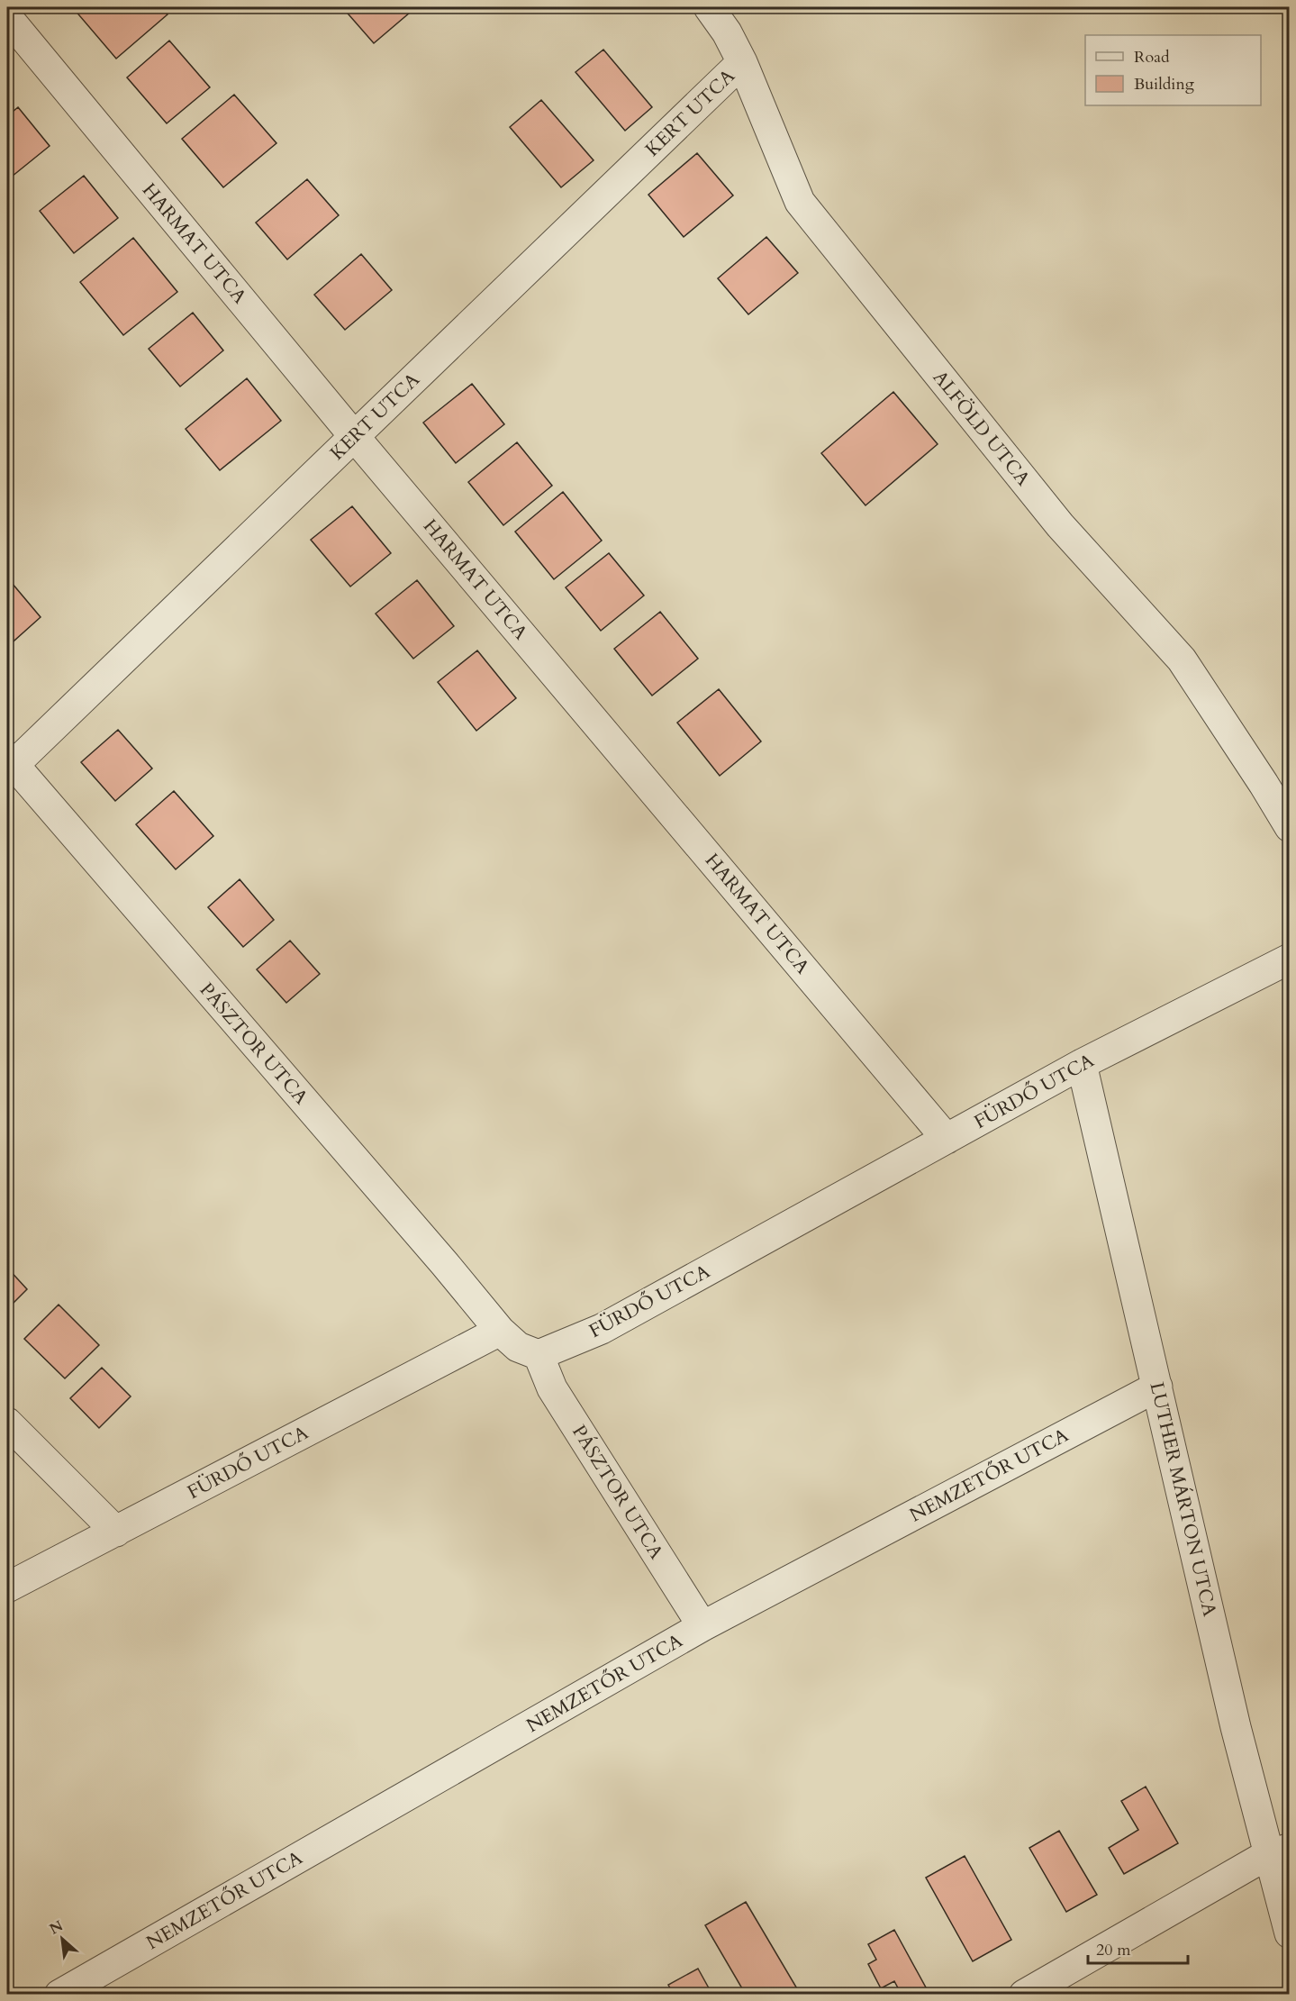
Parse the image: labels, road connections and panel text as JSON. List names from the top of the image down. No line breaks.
{"streets":{"street":["KERT UTCA","HARMAT UTCA","ALFÖLD UTCA","PÁSZTOR UTCA","FÜRDŐ UTCA","NEMZETŐR UTCA","LUTHER MÁRTON UTCA"]},"crossings":[["KERT UTCA","HARMAT UTCA"],["KERT UTCA","ALFÖLD UTCA"],["KERT UTCA","PÁSZTOR UTCA"],["HARMAT UTCA","FÜRDŐ UTCA"],["PÁSZTOR UTCA","FÜRDŐ UTCA"],["PÁSZTOR UTCA","NEMZETŐR UTCA"],["FÜRDŐ UTCA","LUTHER MÁRTON UTCA"],["NEMZETŐR UTCA","LUTHER MÁRTON UTCA"]],"legend":["Road","Building"],"scale_bar":"20 m","north":"top left"}
